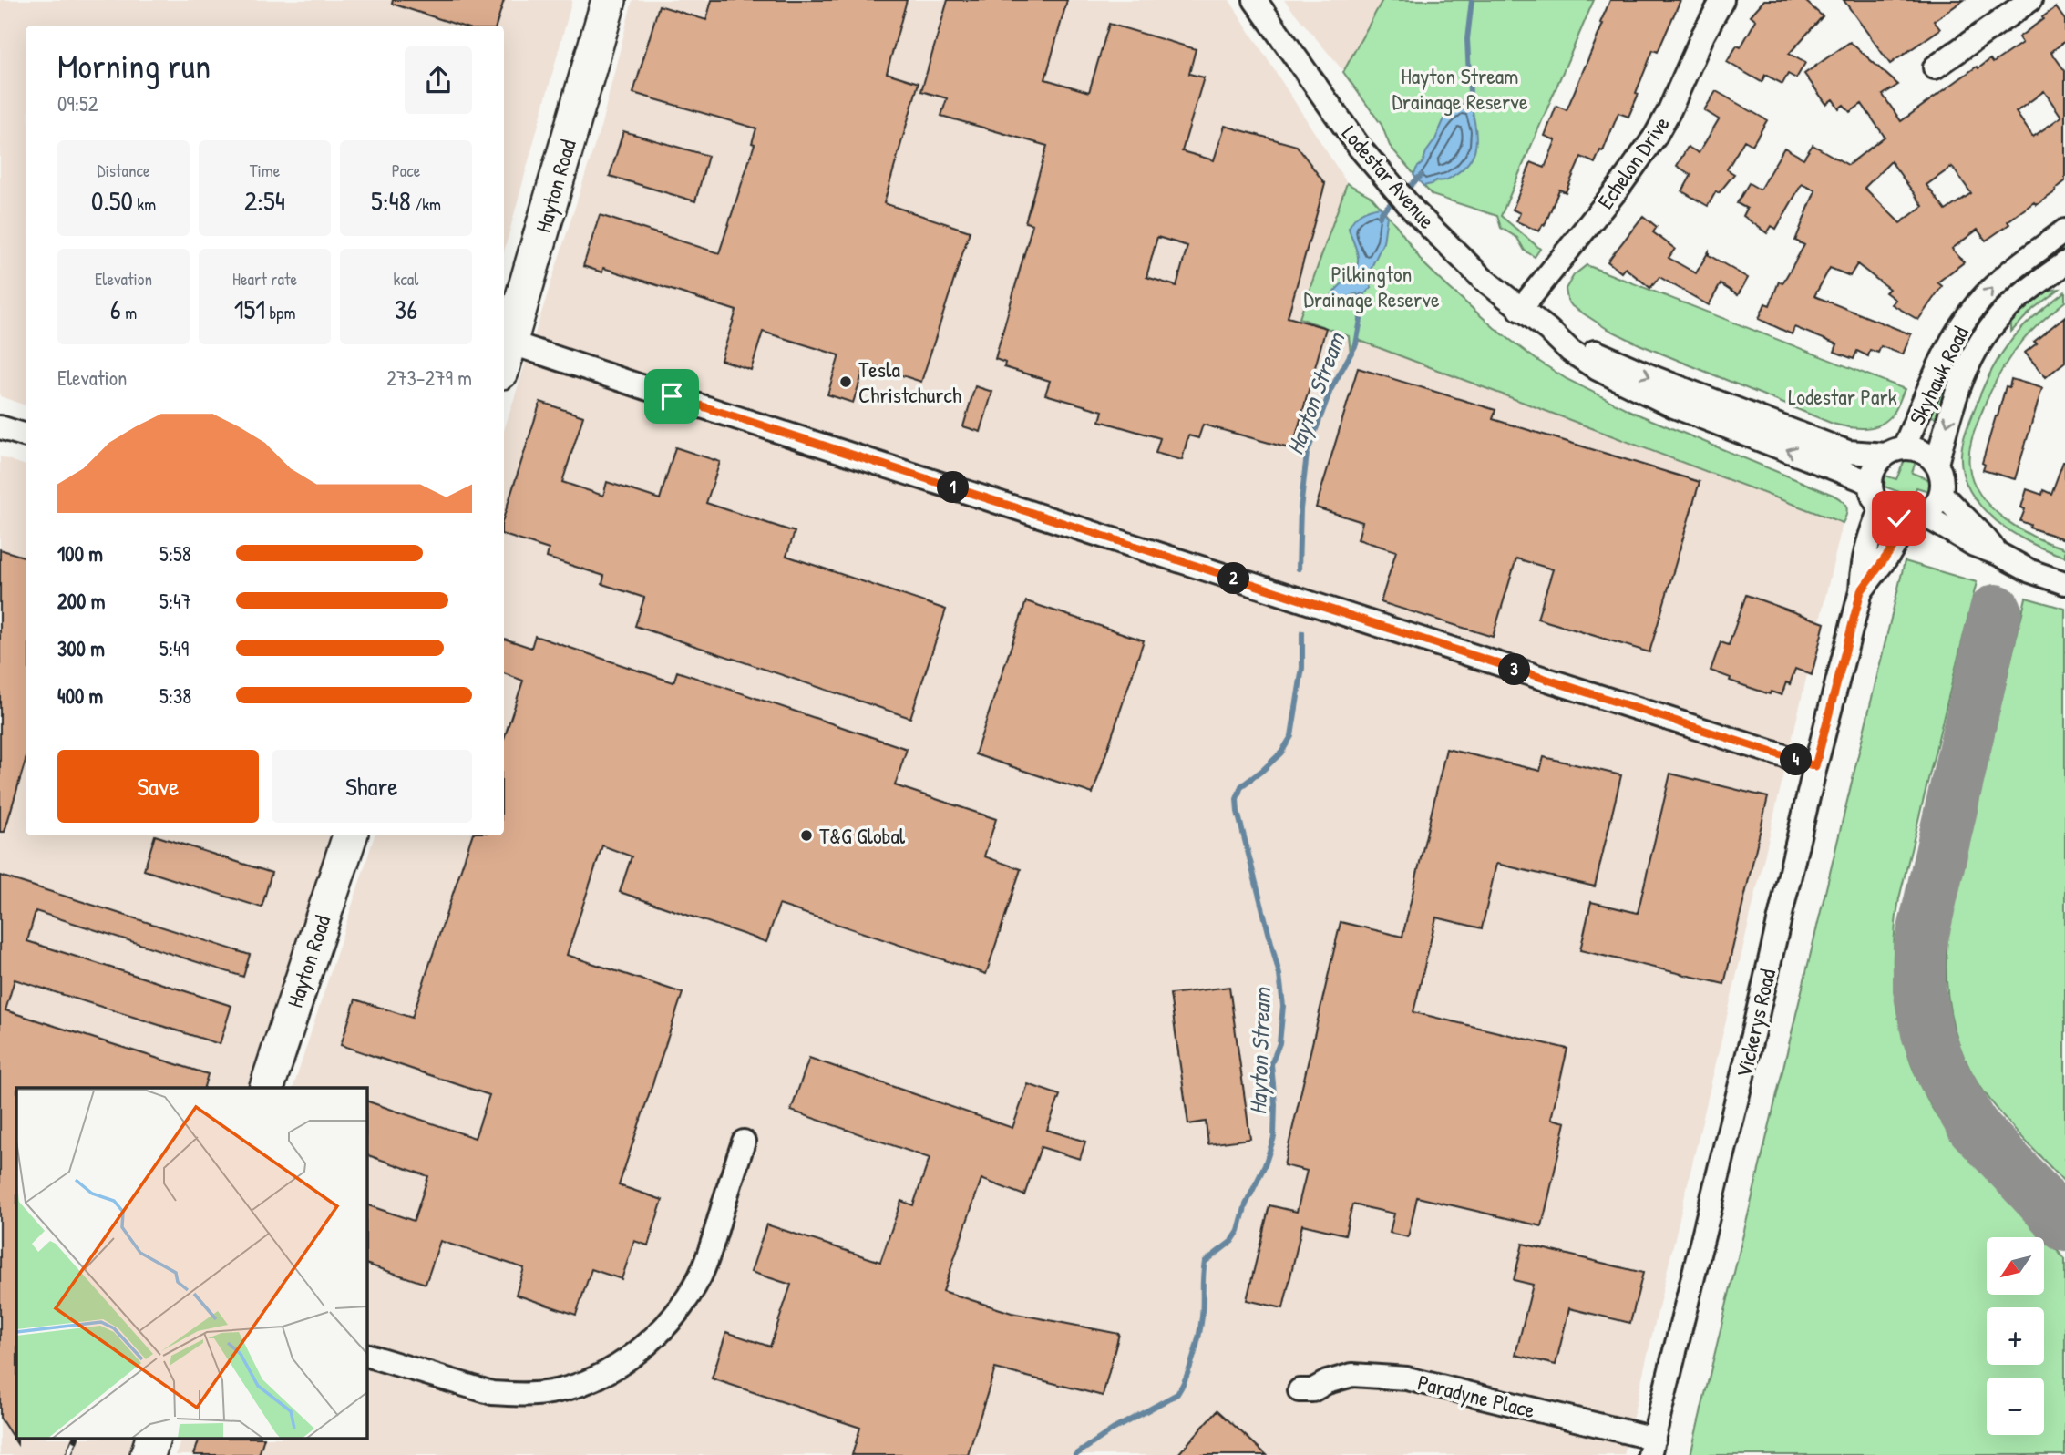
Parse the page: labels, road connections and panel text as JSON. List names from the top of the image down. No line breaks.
{"streets":{"street":["Echelon Drive","Lodestar Avenue","Hayton Road","Skyhawk Road","Vickerys Road","Paradyne Place"]},"crossings":[["Echelon Drive","Lodestar Avenue"],["Lodestar Avenue","Skyhawk Road"],["Lodestar Avenue","Vickerys Road"],["Skyhawk Road","Vickerys Road"],["Vickerys Road","Paradyne Place"]],"water":["Hayton Stream"],"parks":["Hayton Stream Drainage Reserve","Pilkington Drainage Reserve","Lodestar Park"],"places":["Tesla Christchurch","T&G Global"],"north":"bottom left","page":{"heading":["Morning run","09:52"],"stats":[["Distance","0.50 km"],["Time","2:54"],["Pace","5:48 /km"],["Elevation","6 m"],["Heart rate","151 bpm"],["kcal","36"]],"chart":["Elevation","273–279 m"],"pins":["1","2","3","4"],"list":[{"name":"100 m","note":"5:58"},{"name":"200 m","note":"5:47"},{"name":"300 m","note":"5:49"},{"name":"400 m","note":"5:38"}],"buttons":["Save","Share"],"map_buttons":["+","−"]}}
